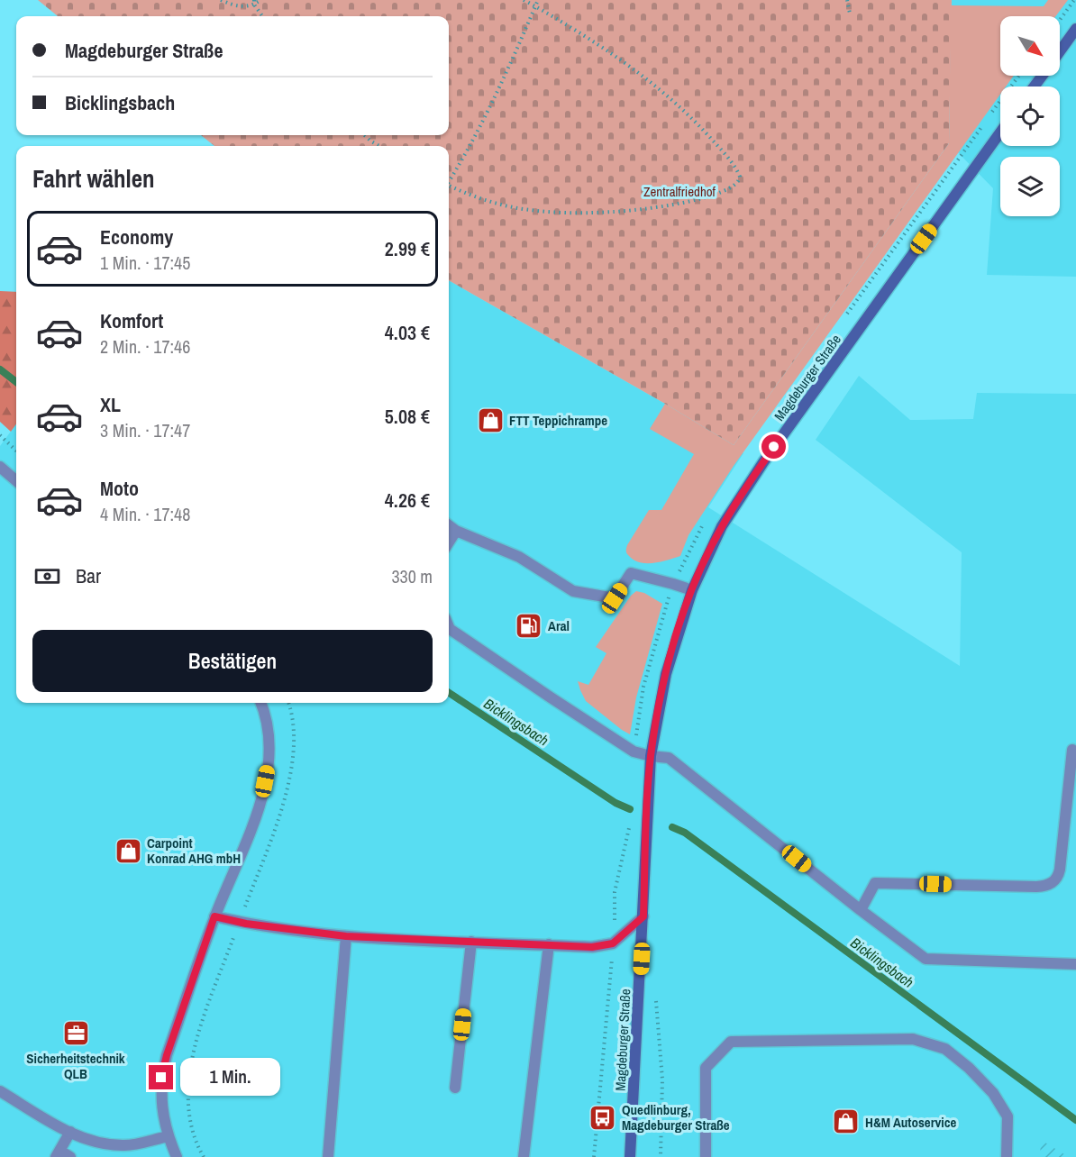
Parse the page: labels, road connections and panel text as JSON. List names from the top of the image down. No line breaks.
{"streets":{"main road":["Magdeburger Straße"]},"water":["Bicklingsbach"],"parks":["Zentralfriedhof"],"places":{"shop":["FTT Teppichrampe","Carpoint Konrad AHG mbH","H&M Autoservice"],"fuel station":["Aral"],"office":["Sicherheitstechnik QLB"],"bus stop":["Quedlinburg, Magdeburger Straße"]},"north":"bottom right","page":{"banner":["Magdeburger Straße","Bicklingsbach"],"heading":"Fahrt wählen","list":[{"name":"Economy","note":"1 Min. · 17:45","value":"2.99 €"},{"name":"Komfort","note":"2 Min. · 17:46","value":"4.03 €"},{"name":"XL","note":"3 Min. · 17:47","value":"5.08 €"},{"name":"Moto","note":"4 Min. · 17:48","value":"4.26 €"}],"pay":["Bar","330 m"],"buttons":"Bestätigen","bubble":"1 Min."}}
